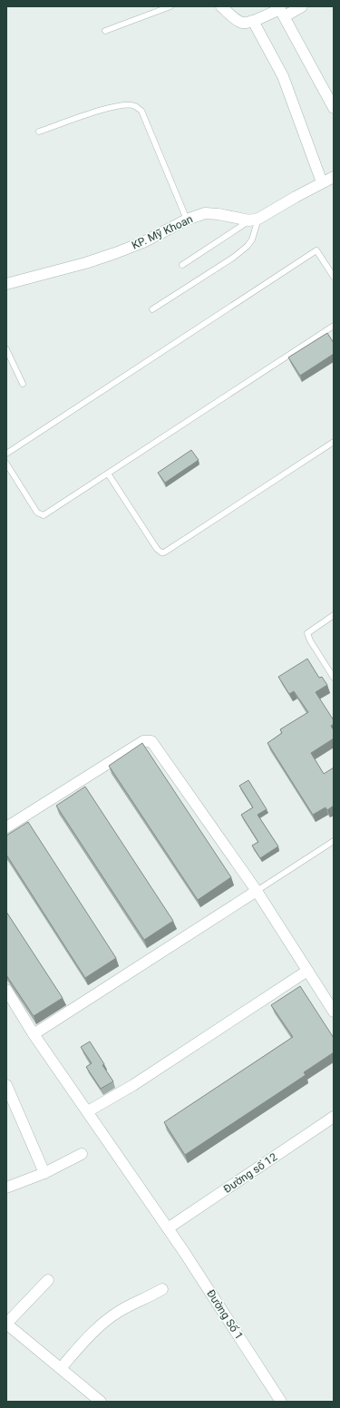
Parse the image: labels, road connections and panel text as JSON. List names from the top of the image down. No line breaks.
{"streets":{"street":["KP. Mỹ Khoan","Đường số 12","Đường Số 1"]},"crossings":[["Đường số 12","Đường Số 1"]]}
